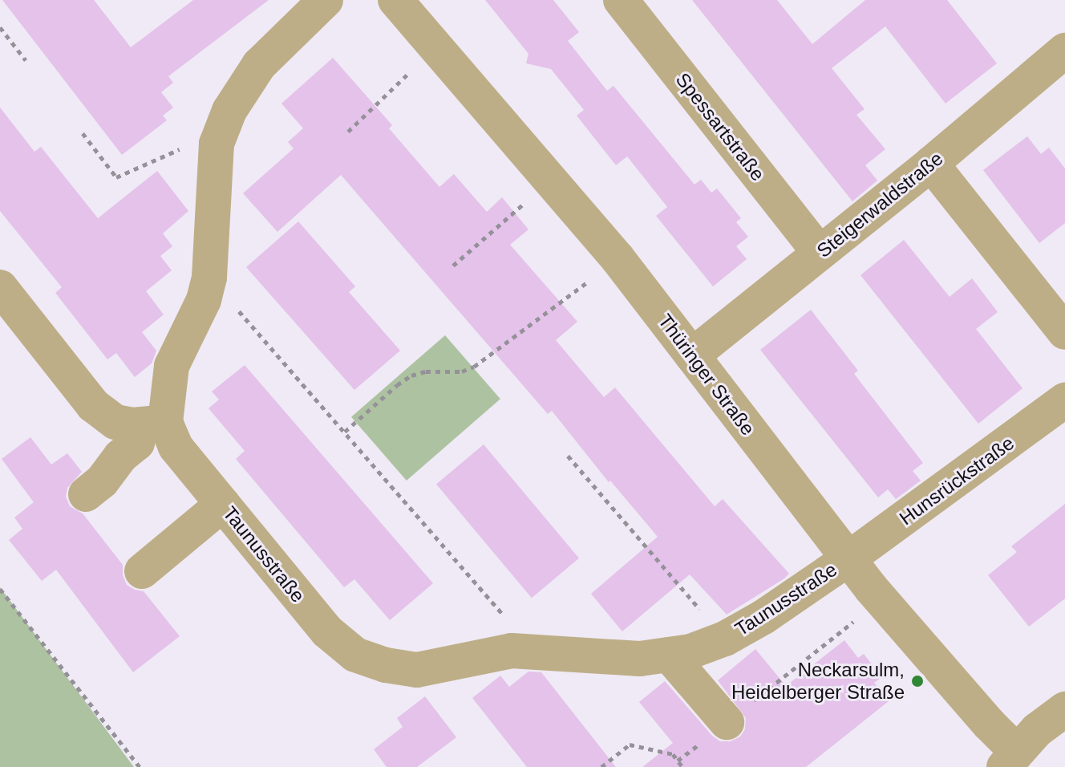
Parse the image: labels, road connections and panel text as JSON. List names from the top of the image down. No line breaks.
{"streets":{"street":["Spessartstraße","Steigerwaldstraße","Thüringer Straße","Hunsrückstraße","Taunusstraße"]},"crossings":[["Spessartstraße","Steigerwaldstraße"],["Steigerwaldstraße","Thüringer Straße"],["Thüringer Straße","Hunsrückstraße"],["Thüringer Straße","Taunusstraße"],["Hunsrückstraße","Taunusstraße"]],"places":["Neckarsulm, Heidelberger Straße"]}
